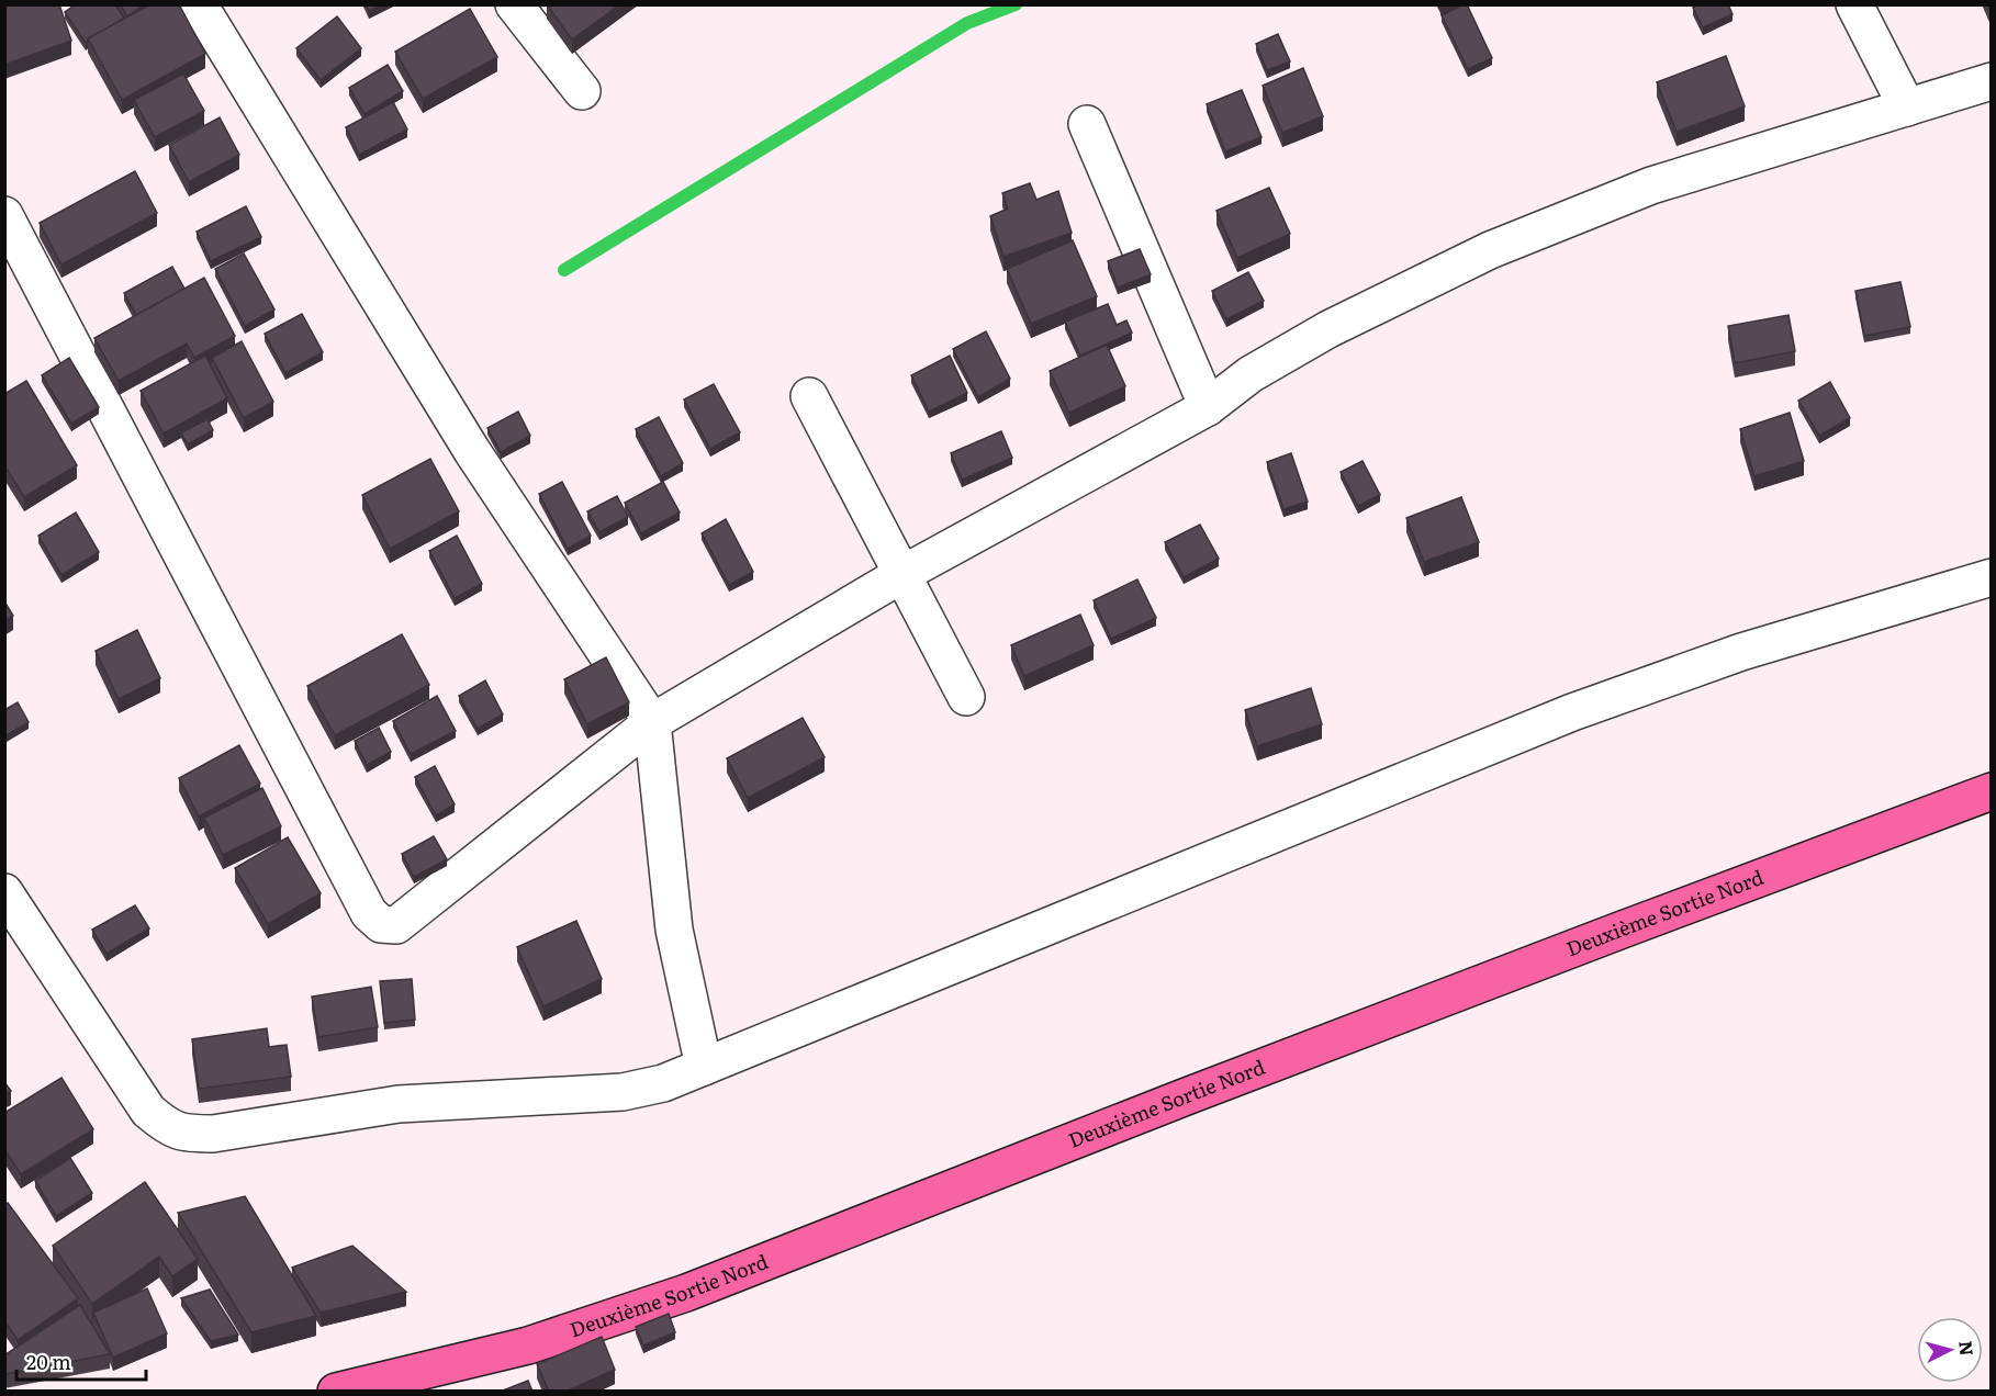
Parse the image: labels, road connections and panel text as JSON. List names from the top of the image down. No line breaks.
{"streets":{"main road":["Deuxième Sortie Nord"]},"scale_bar":"20 m","north":"right"}
